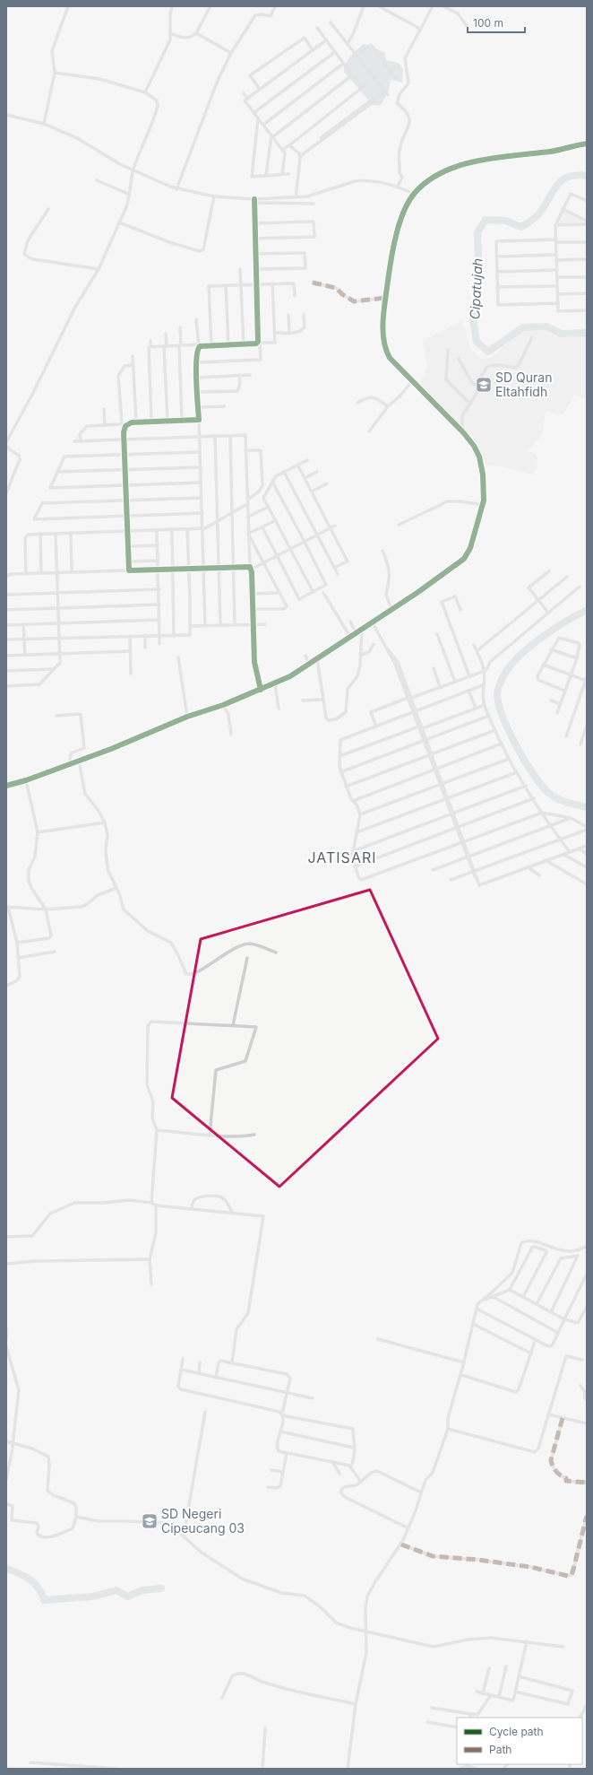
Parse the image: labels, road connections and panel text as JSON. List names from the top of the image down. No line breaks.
{"districts":["JATISARI"],"water":["Cipatujah"],"places":{"school or university":["SD Quran Eltahfidh","SD Negeri Cipeucang 03"]},"legend":["Cycle path","Path"],"scale_bar":"100 m"}
